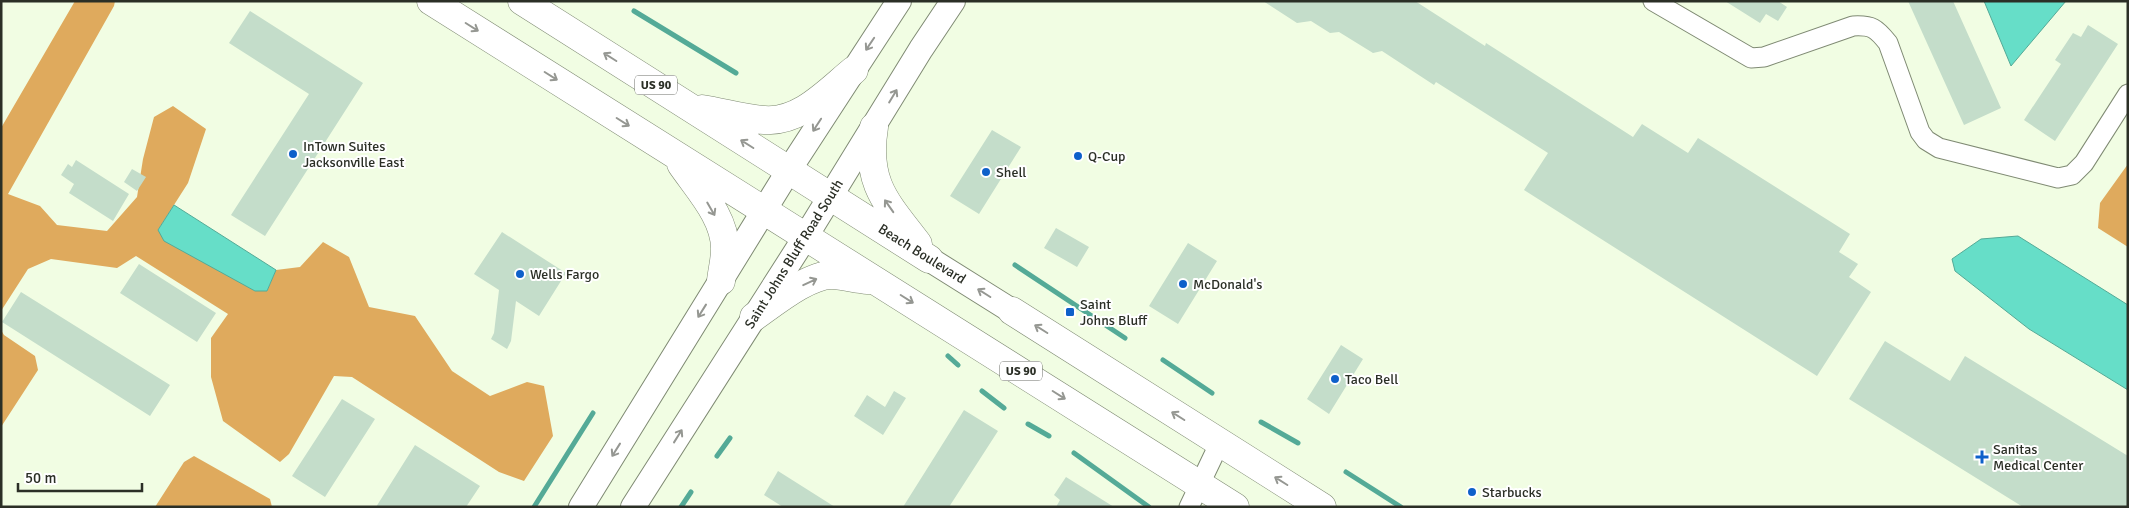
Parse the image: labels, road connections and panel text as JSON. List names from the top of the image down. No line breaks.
{"streets":{"highway":["US 90","Beach Boulevard"],"main road":["Saint Johns Bluff Road South"]},"crossings":[["US 90","Saint Johns Bluff Road South"],["Saint Johns Bluff Road South","Beach Boulevard"]],"places":{"other":["InTown Suites Jacksonville East","Q-Cup","Shell","Wells Fargo","McDonald's","Taco Bell","Starbucks"],"transit":["Saint Johns Bluff"],"health":["Sanitas Medical Center"]},"scale_bar":"50 m"}
